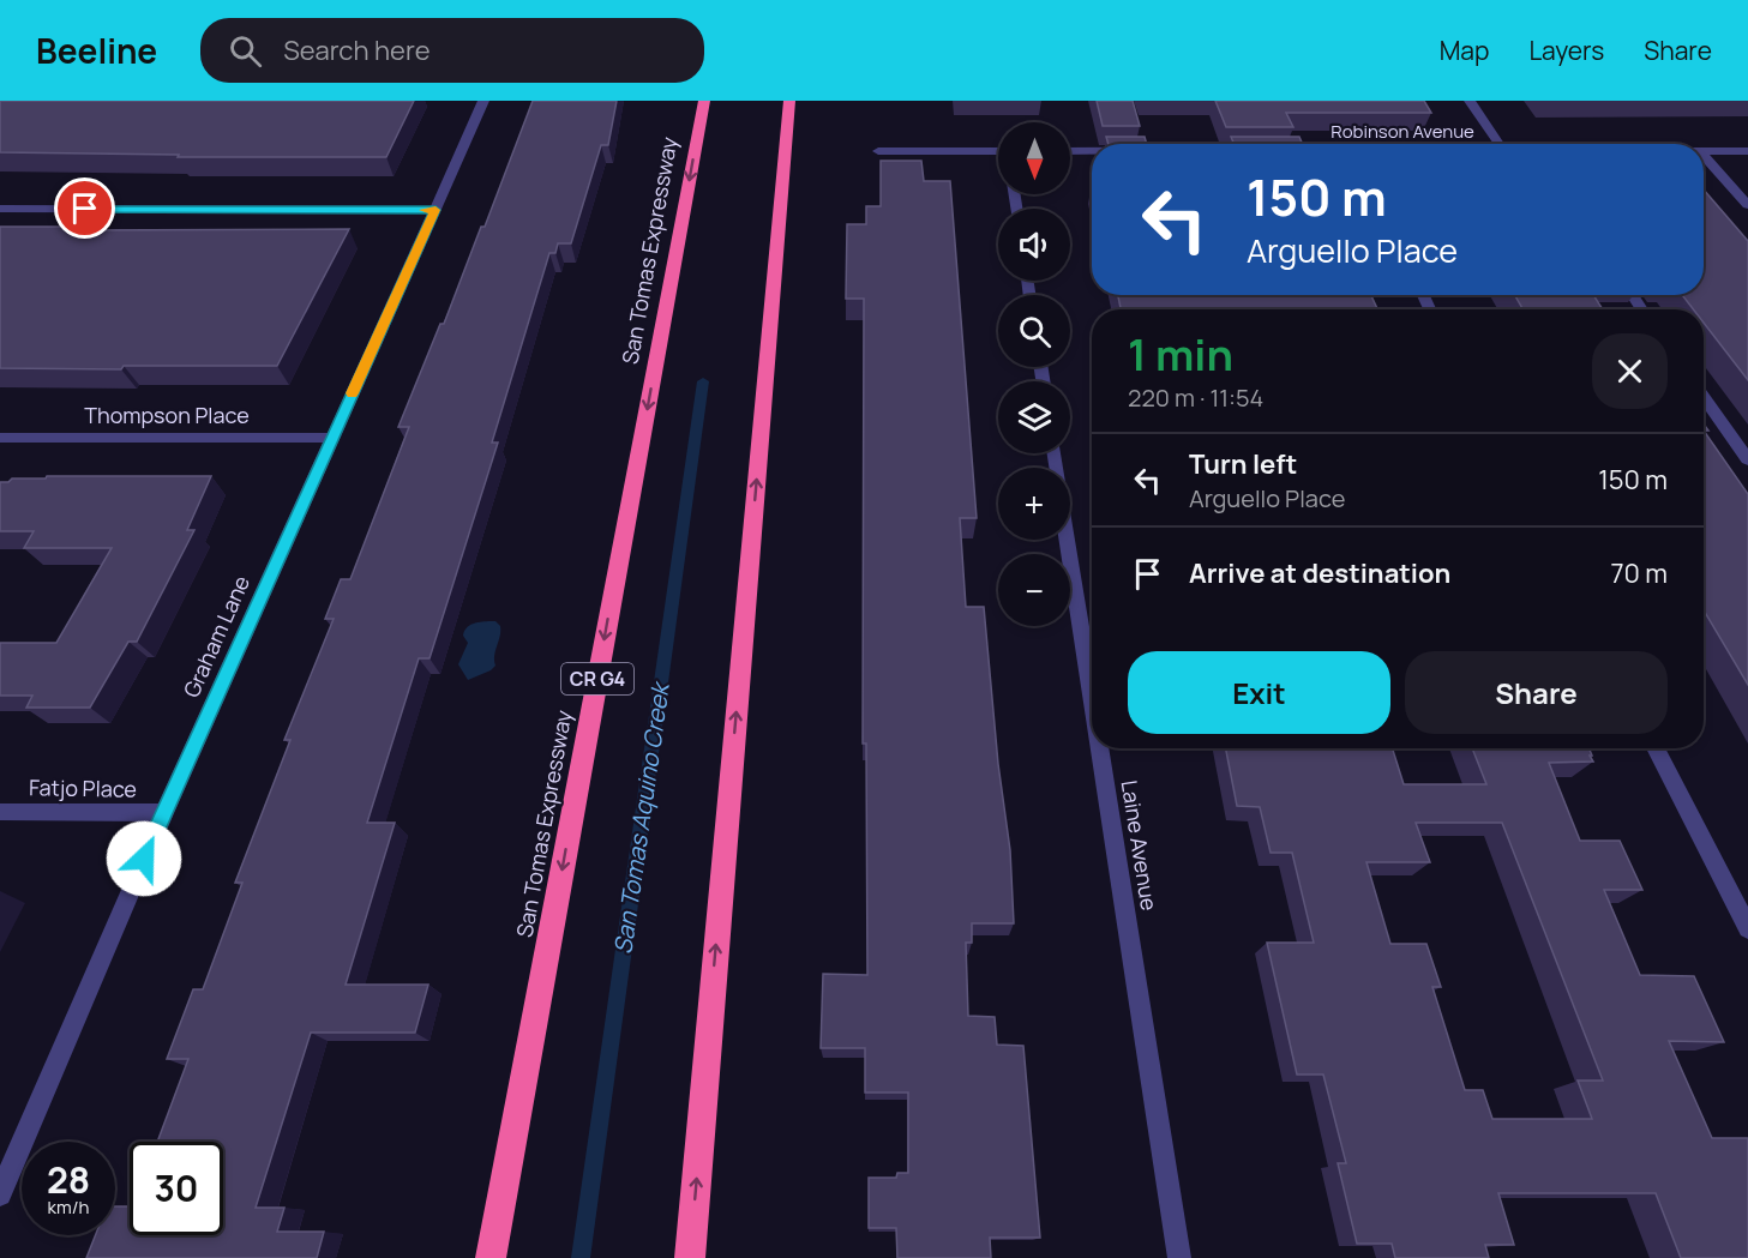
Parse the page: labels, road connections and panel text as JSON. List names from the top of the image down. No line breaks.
{"streets":{"highway":["San Tomas Expressway","CR G4"],"street":["Robinson Avenue","Thompson Place","Graham Lane","Fatjo Place","Laine Avenue"]},"crossings":[["Thompson Place","Graham Lane"],["Graham Lane","Fatjo Place"]],"water":["San Tomas Aquino Creek"],"north":"bottom","page":{"header":"Beeline","search":"Search here","nav":["Map","Layers","Share"],"map_buttons":["+","−"],"turn":["150 m","Arguello Place"],"heading":["1 min","220 m · 11:54"],"list":[{"name":"Turn left","note":"Arguello Place","value":"150 m"},{"name":"Arrive at destination","value":"70 m"}],"buttons":["Exit","Share"],"speed":"28 km/h","limit":"30"}}
